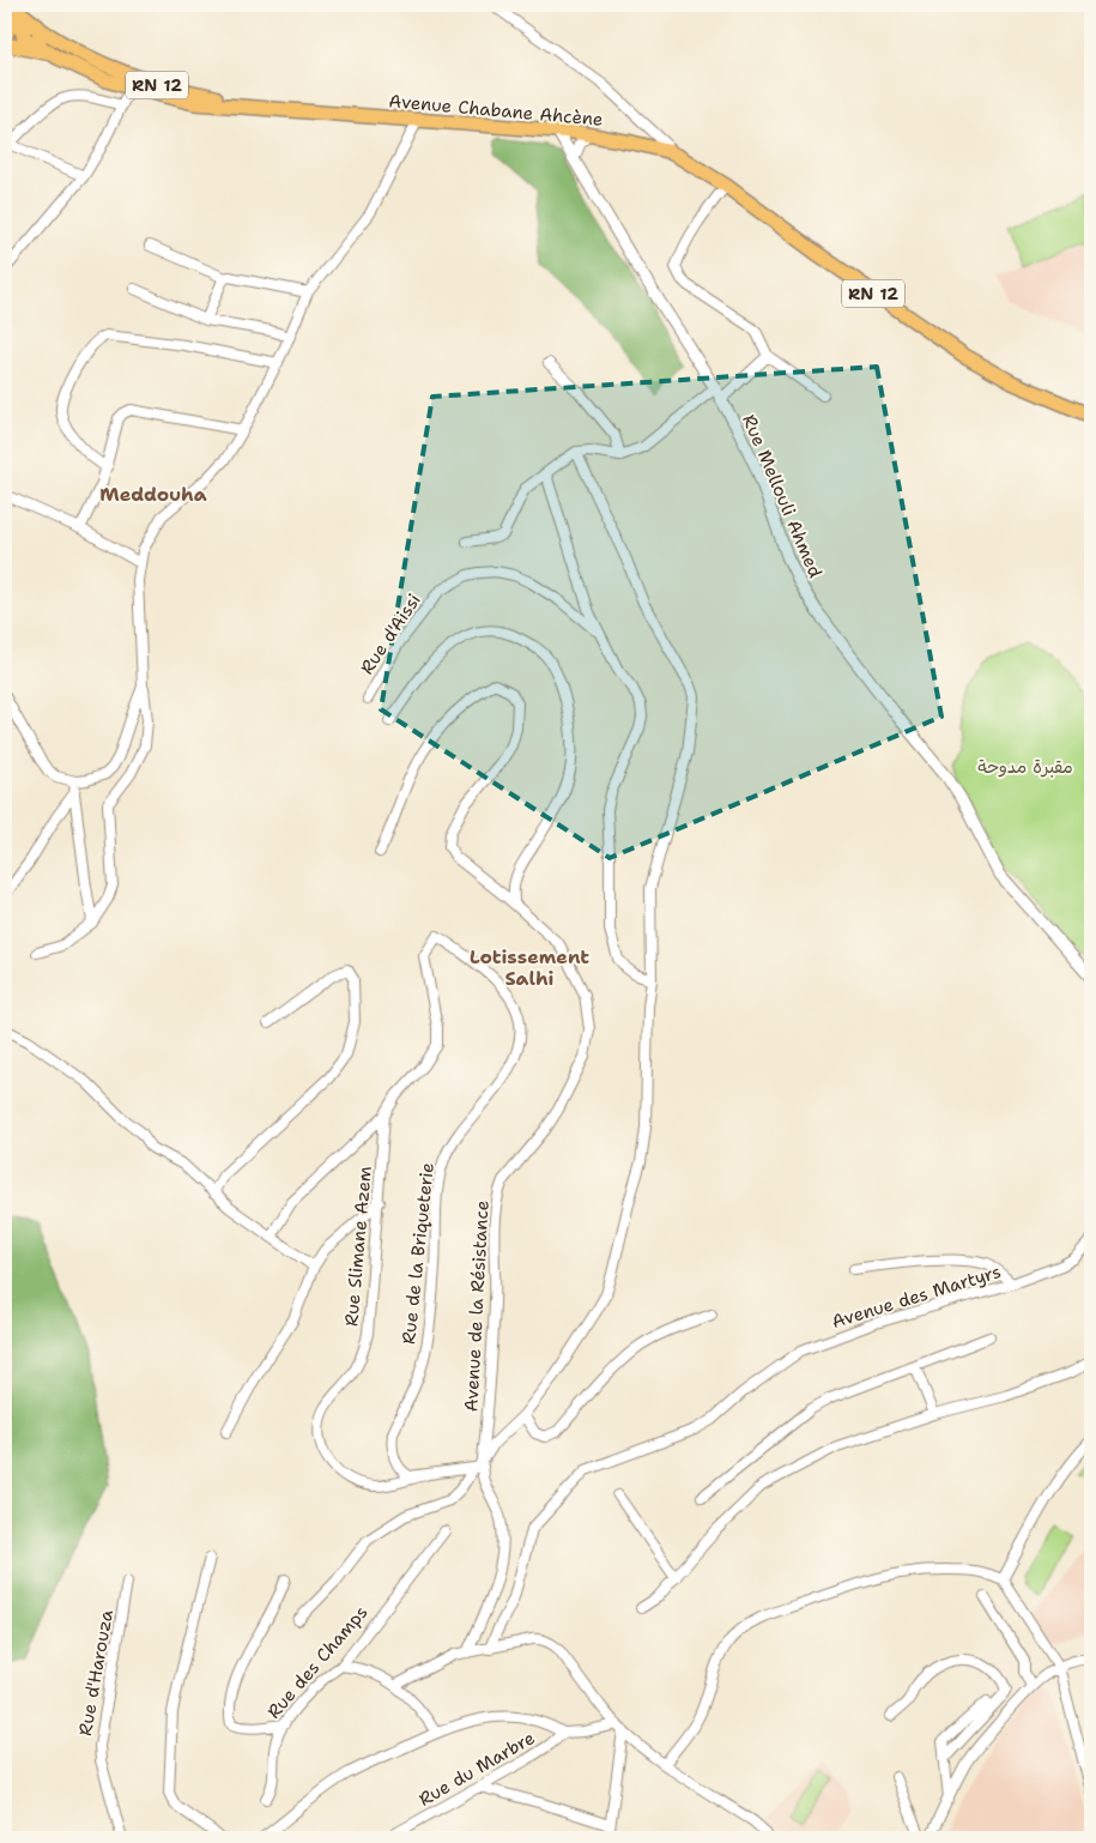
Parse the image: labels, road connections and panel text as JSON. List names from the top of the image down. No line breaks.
{"streets":{"highway":["RN 12"],"main road":["Avenue Chabane Ahcène"],"street":["Rue Mellouli Ahmed","Rue d'Aissi","Rue Slimane Azem","Rue de la Briqueterie","Avenue des Martyrs","Avenue de la Résistance","Rue des Champs","Rue d'Harouza","Rue du Marbre"]},"crossings":[["RN 12","Avenue Chabane Ahcène"],["Avenue Chabane Ahcène","Rue Mellouli Ahmed"],["Rue Slimane Azem","Rue de la Briqueterie"],["Rue de la Briqueterie","Avenue de la Résistance"]],"districts":["Meddouha","Lotissement Salhi"],"parks":["مقبرة مدوحة"]}
